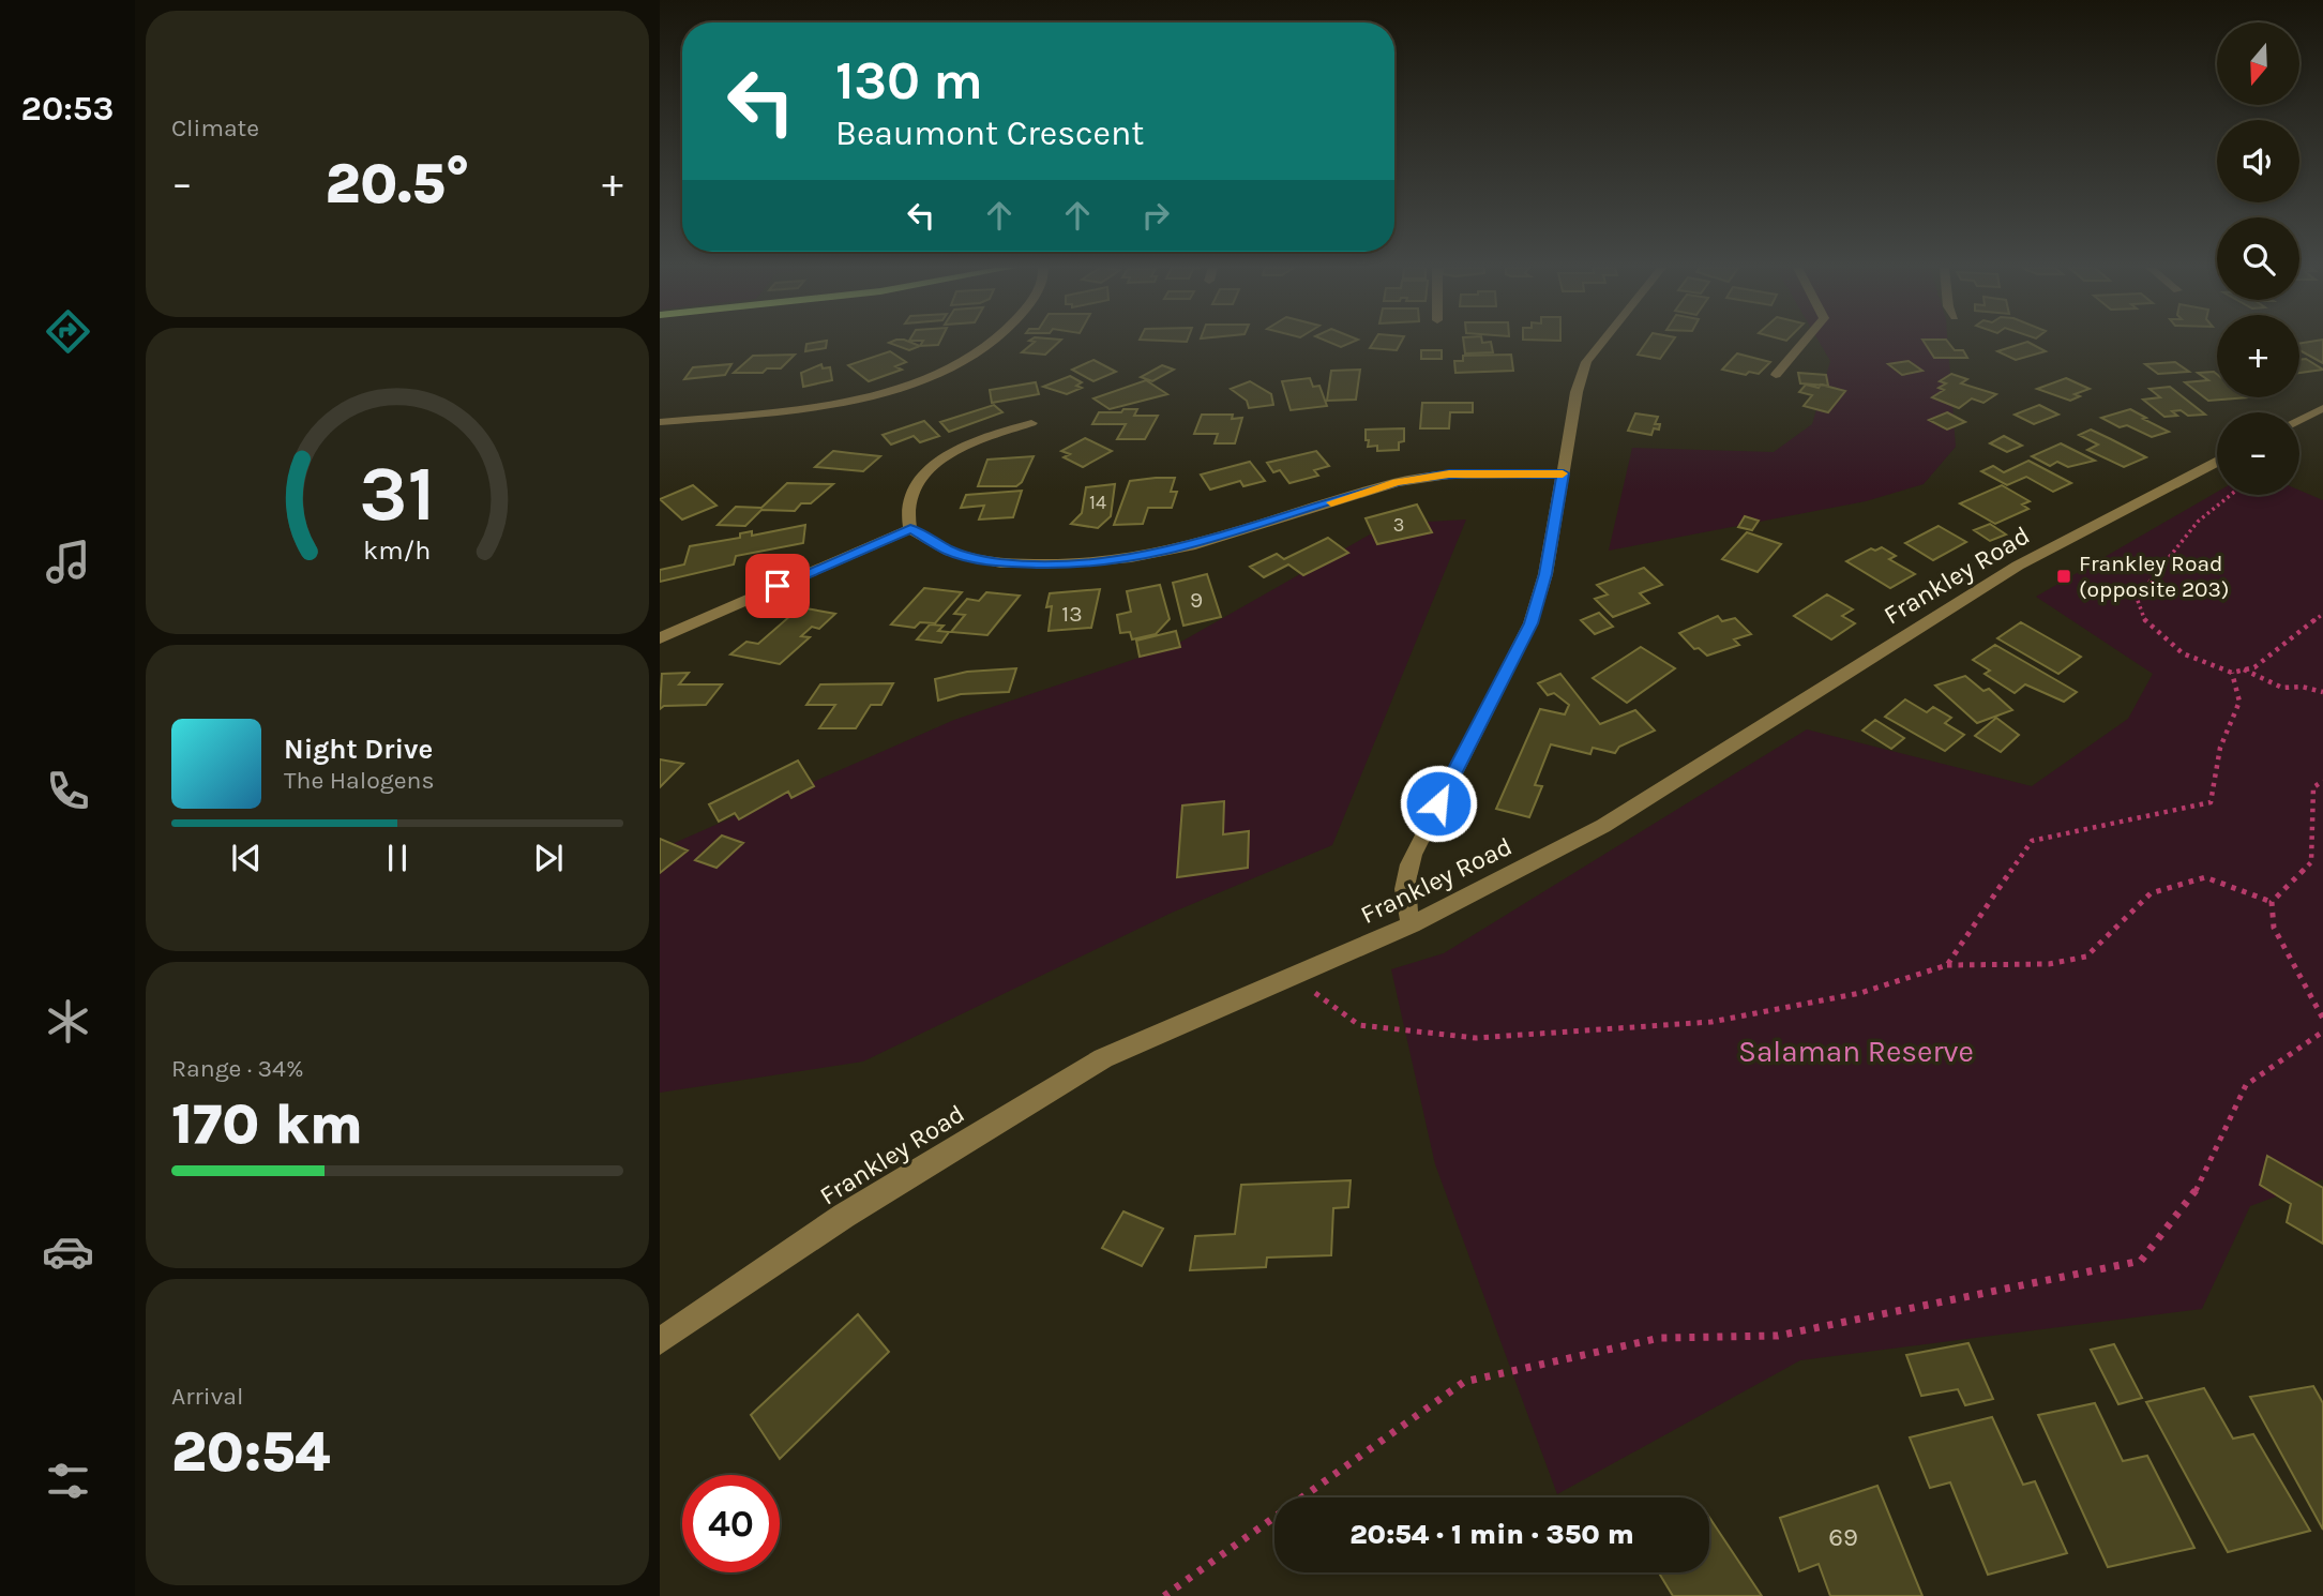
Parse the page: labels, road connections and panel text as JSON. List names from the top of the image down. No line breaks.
{"streets":{"street":["Frankley Road"]},"parks":["Salaman Reserve"],"places":{"transit":["Frankley Road (opposite 203)"]},"house_numbers":["14","3","9","13","69"],"north":"bottom","page":{"tabs":"20:53","tile":["Climate",["Range · 34%","170 km"],["Arrival","20:54"]],"map_buttons":["+","−"],"turn":["130 m","Beaumont Crescent"],"heat":["−","20.5°","+"],"song":["Night Drive","The Halogens"],"limit":"40","trip":"20:54 · 1 min · 350 m","gauge":["31","km/h"]}}
